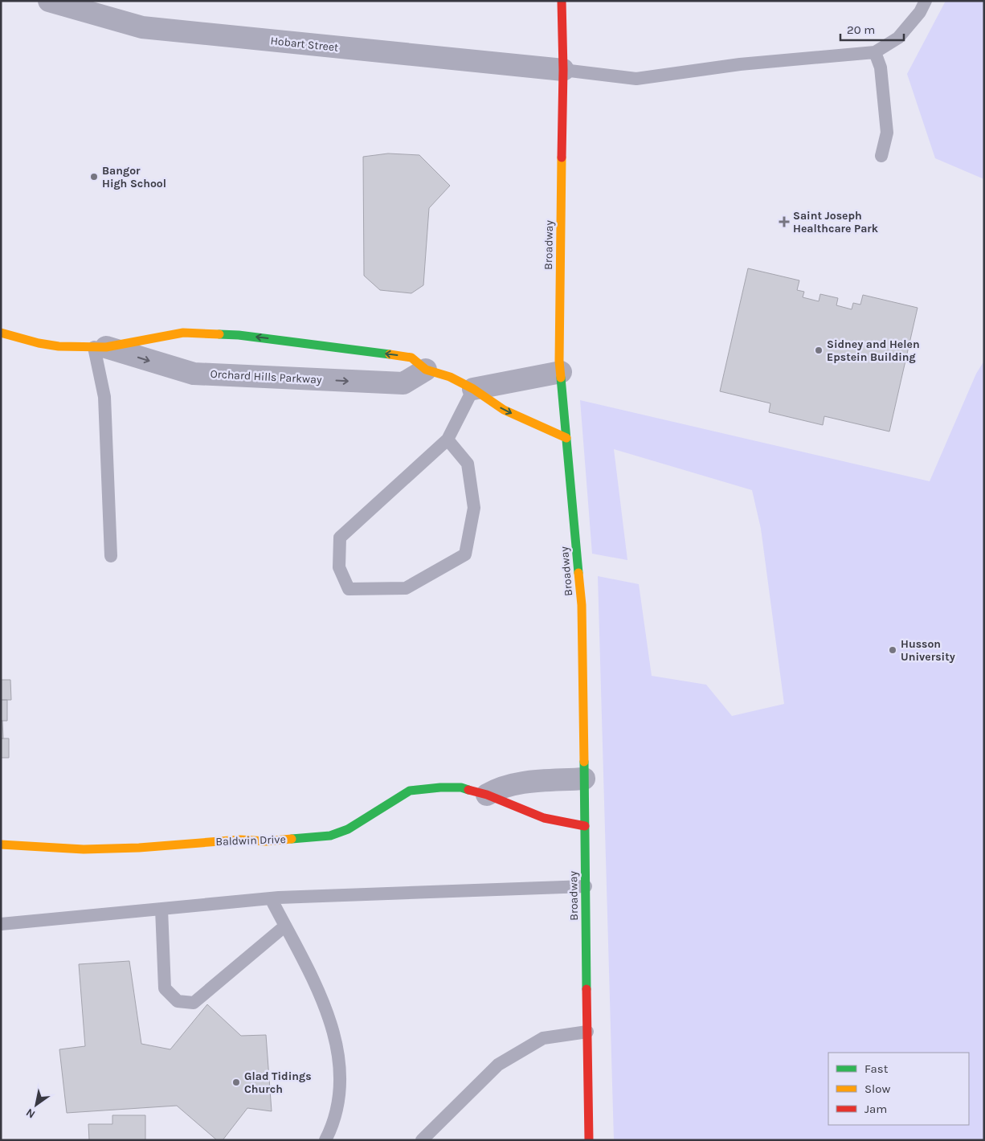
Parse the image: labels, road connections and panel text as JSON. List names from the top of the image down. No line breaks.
{"streets":{"street":["Hobart Street","Broadway","Orchard Hills Parkway","Baldwin Drive"]},"crossings":[["Hobart Street","Broadway"],["Broadway","Orchard Hills Parkway"],["Broadway","Baldwin Drive"]],"places":{"other":["Bangor High School","Sidney and Helen Epstein Building","Husson University","Glad Tidings Church"],"health":["Saint Joseph Healthcare Park"]},"legend":["Fast","Slow","Jam"],"scale_bar":"20 m","north":"bottom left"}
